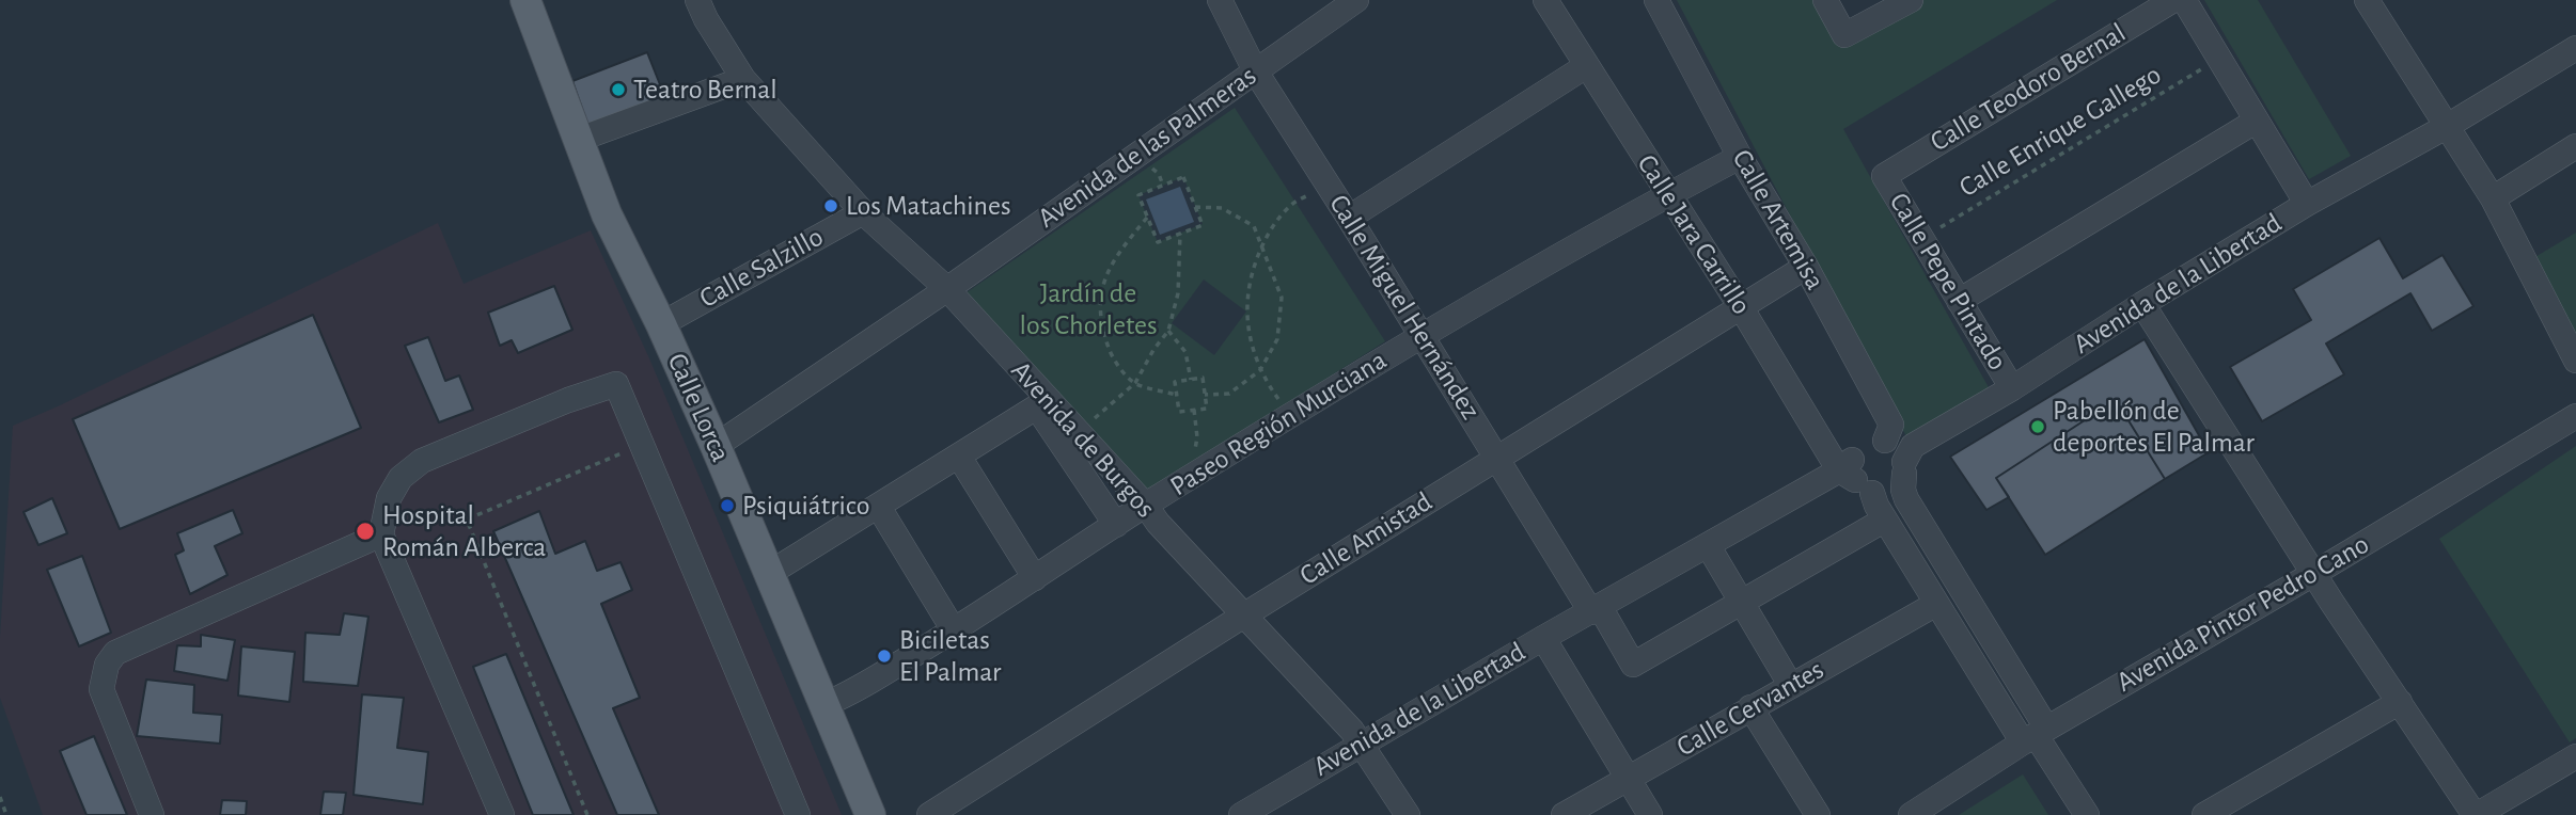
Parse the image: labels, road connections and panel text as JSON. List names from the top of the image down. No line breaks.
{"streets":{"main road":["Calle Lorca"],"street":["Calle Teodoro Bernal","Avenida de las Palmeras","Calle Artemisa","Calle Jara Carrillo","Calle Salzillo","Calle Pepe Pintado","Avenida de la Libertad","Calle Miguel Hernández","Paseo Región Murciana","Avenida de Burgos","Calle Amistad","Avenida Pintor Pedro Cano","Calle Cervantes"],"path":["Calle Enrique Gallego"]},"crossings":[["Calle Teodoro Bernal","Calle Pepe Pintado"],["Calle Enrique Gallego","Calle Pepe Pintado"],["Avenida de las Palmeras","Calle Miguel Hernández"],["Avenida de las Palmeras","Calle Lorca"],["Avenida de las Palmeras","Avenida de Burgos"],["Calle Artemisa","Calle Jara Carrillo"],["Calle Artemisa","Avenida de la Libertad"],["Calle Artemisa","Paseo Región Murciana"],["Calle Artemisa","Calle Amistad"],["Calle Jara Carrillo","Avenida de la Libertad"],["Calle Jara Carrillo","Paseo Región Murciana"],["Calle Jara Carrillo","Calle Amistad"],["Calle Jara Carrillo","Avenida Pintor Pedro Cano"],["Calle Jara Carrillo","Calle Cervantes"],["Calle Salzillo","Calle Lorca"],["Calle Salzillo","Avenida de Burgos"],["Calle Pepe Pintado","Avenida de la Libertad"],["Avenida de la Libertad","Calle Miguel Hernández"],["Avenida de la Libertad","Avenida de Burgos"],["Calle Miguel Hernández","Paseo Región Murciana"],["Calle Miguel Hernández","Calle Amistad"],["Calle Lorca","Paseo Región Murciana"],["Paseo Región Murciana","Avenida de Burgos"],["Avenida de Burgos","Calle Amistad"]],"parks":["Jardín de los Chorletes"],"places":["Teatro Bernal","Los Matachines","Pabellón de deportes El Palmar","Psiquiátrico","Hospital Román Alberca","Biciletas El Palmar"]}
